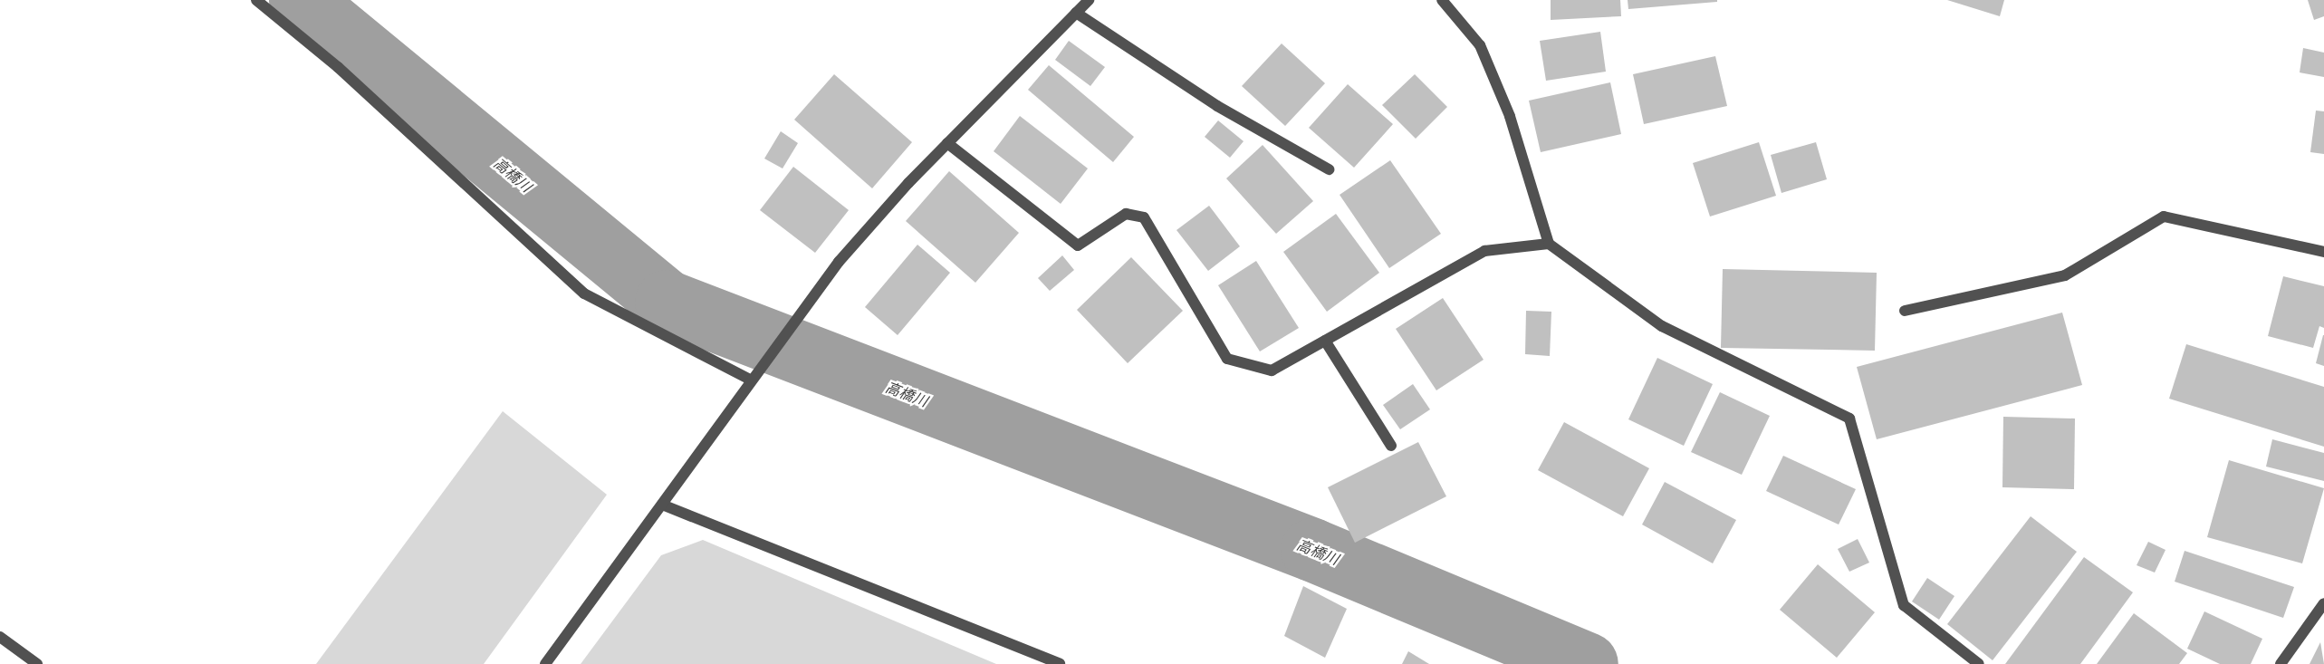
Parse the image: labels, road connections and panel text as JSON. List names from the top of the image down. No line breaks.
{"water":["高橋川"]}
